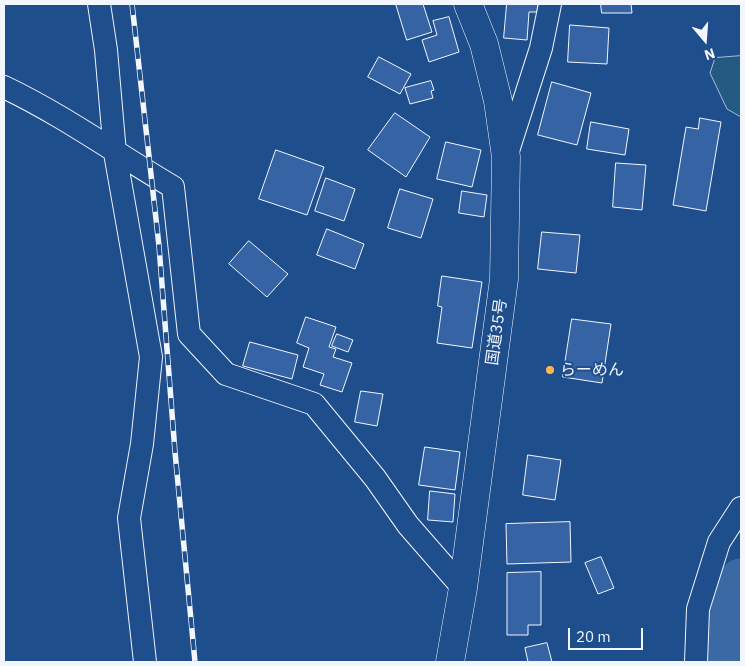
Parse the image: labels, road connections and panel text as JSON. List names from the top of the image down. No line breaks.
{"streets":{"highway":["国道35号"]},"places":["らーめん"],"scale_bar":"20 m","north":"bottom"}
